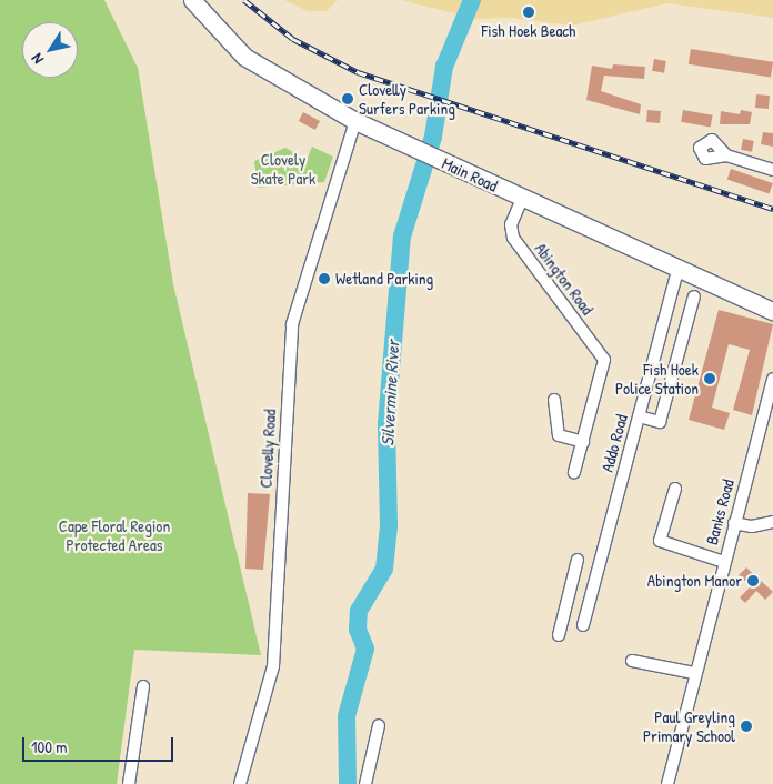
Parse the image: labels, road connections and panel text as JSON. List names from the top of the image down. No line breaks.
{"streets":{"main road":["Main Road"],"street":["Abington Road","Addo Road","Clovelly Road","Banks Road"]},"crossings":[["Main Road","Abington Road"],["Main Road","Addo Road"],["Main Road","Clovelly Road"]],"water":["Silvermine River"],"parks":["Clovely Skate Park","Cape Floral Region Protected Areas"],"places":["Fish Hoek Beach","Clovelly Surfers Parking","Wetland Parking","Fish Hoek Police Station","Abington Manor","Paul Greyling Primary School"],"scale_bar":"100 m","north":"bottom left"}
